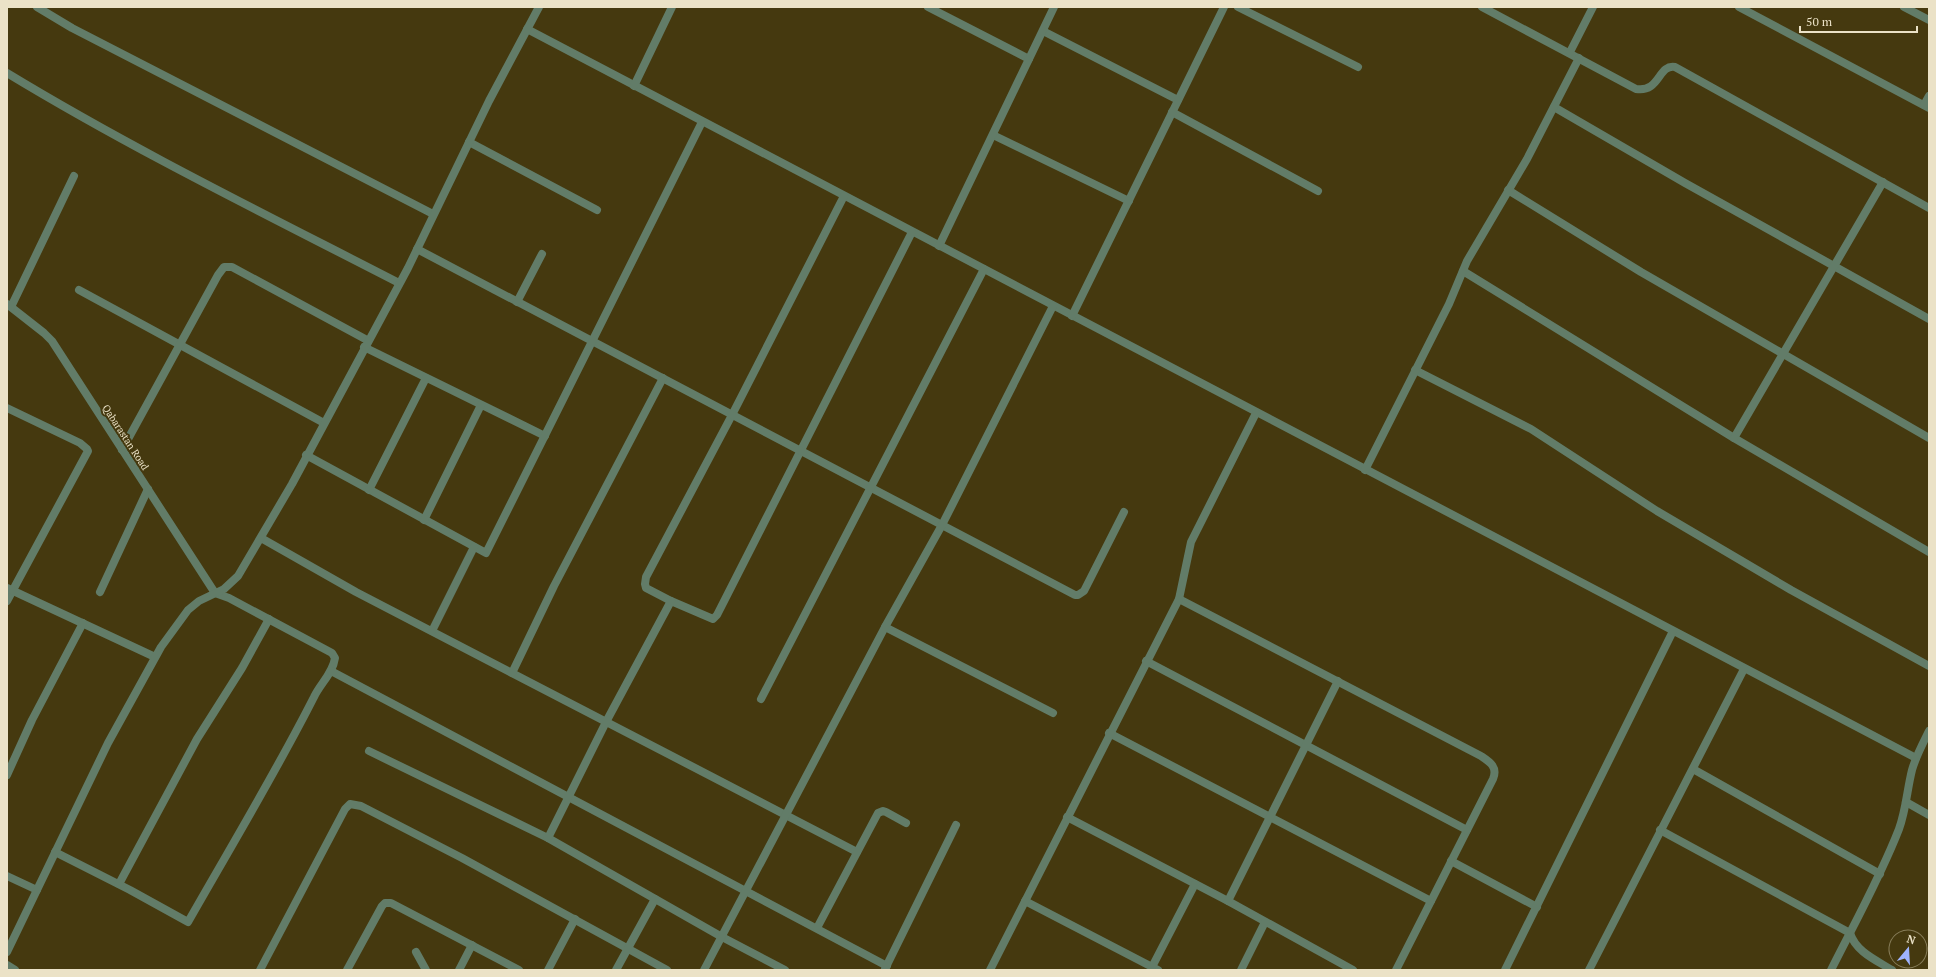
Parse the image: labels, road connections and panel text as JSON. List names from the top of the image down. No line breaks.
{"streets":{"street":["Qabarastan Road"]},"scale_bar":"50 m","north":"top"}
